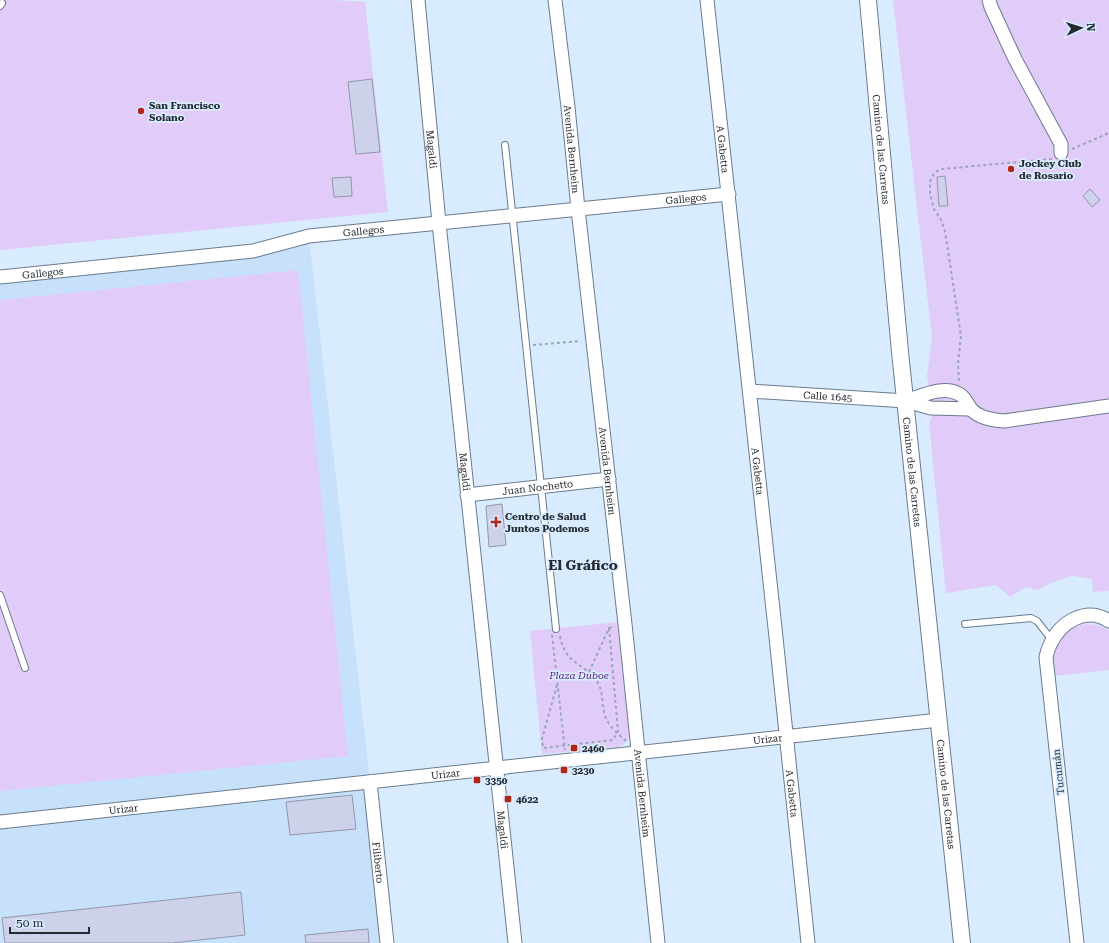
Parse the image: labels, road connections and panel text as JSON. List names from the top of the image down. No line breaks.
{"streets":{"street":["Magaldi","Avenida Bernheim","A Gabetta","Camino de las Carretas","Gallegos","Calle 1645","Juan Nochetto","Urizar","Tucumán","Filiberto"]},"crossings":[["Magaldi","Gallegos"],["Magaldi","Juan Nochetto"],["Magaldi","Urizar"],["Avenida Bernheim","Gallegos"],["Avenida Bernheim","Juan Nochetto"],["Avenida Bernheim","Urizar"],["A Gabetta","Gallegos"],["A Gabetta","Calle 1645"],["A Gabetta","Urizar"],["Camino de las Carretas","Calle 1645"],["Camino de las Carretas","Urizar"],["Urizar","Filiberto"]],"districts":["El Gráfico"],"parks":["Plaza Duboe"],"places":{"other":["San Francisco Solano","Jockey Club de Rosario"],"health":["Centro de Salud Juntos Podemos"],"transit":["2460","3230","3350","4622"]},"scale_bar":"50 m","north":"right"}
